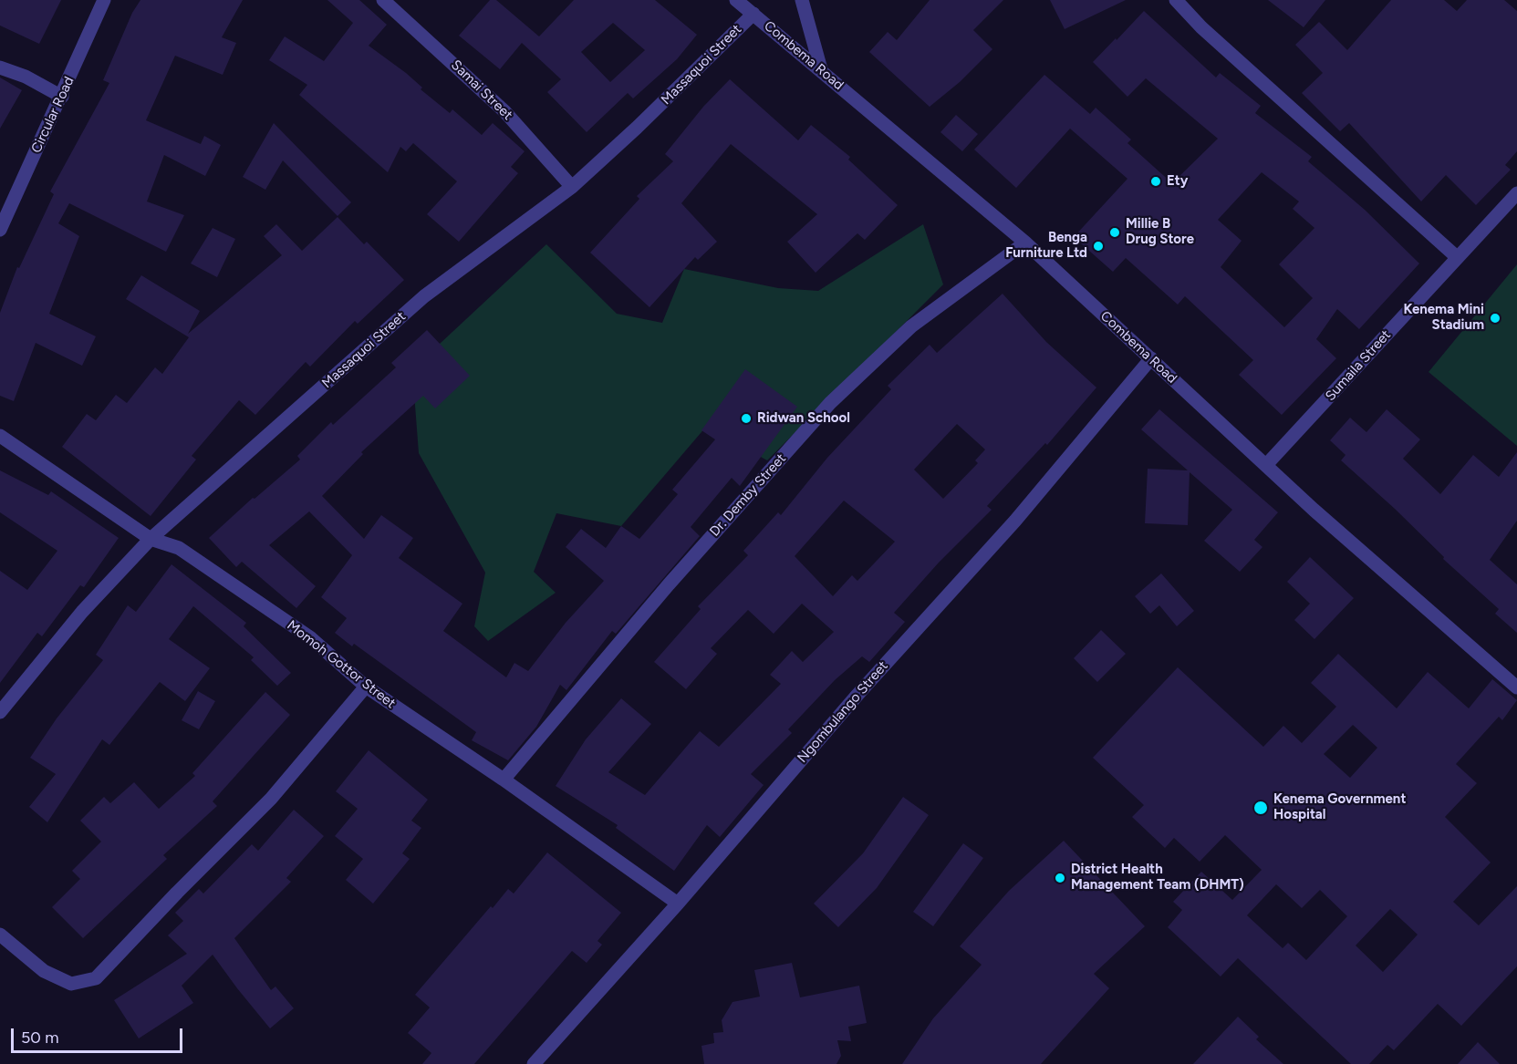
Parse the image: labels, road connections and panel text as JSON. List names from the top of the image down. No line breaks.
{"streets":{"street":["Combema Road","Massaquoi Street","Samai Street","Circular Road","Sumaila Street","Dr. Demby Street","Momoh Gottor Street","Ngombulango Street"]},"crossings":[["Combema Road","Massaquoi Street"],["Combema Road","Sumaila Street"],["Combema Road","Dr. Demby Street"],["Combema Road","Ngombulango Street"],["Massaquoi Street","Samai Street"],["Massaquoi Street","Momoh Gottor Street"],["Dr. Demby Street","Momoh Gottor Street"],["Momoh Gottor Street","Ngombulango Street"]],"places":["Ety","Millie B Drug Store","Benga Furniture Ltd","Kenema Mini Stadium","Ridwan School","Kenema Government Hospital","District Health Management Team (DHMT)"],"scale_bar":"50 m"}
